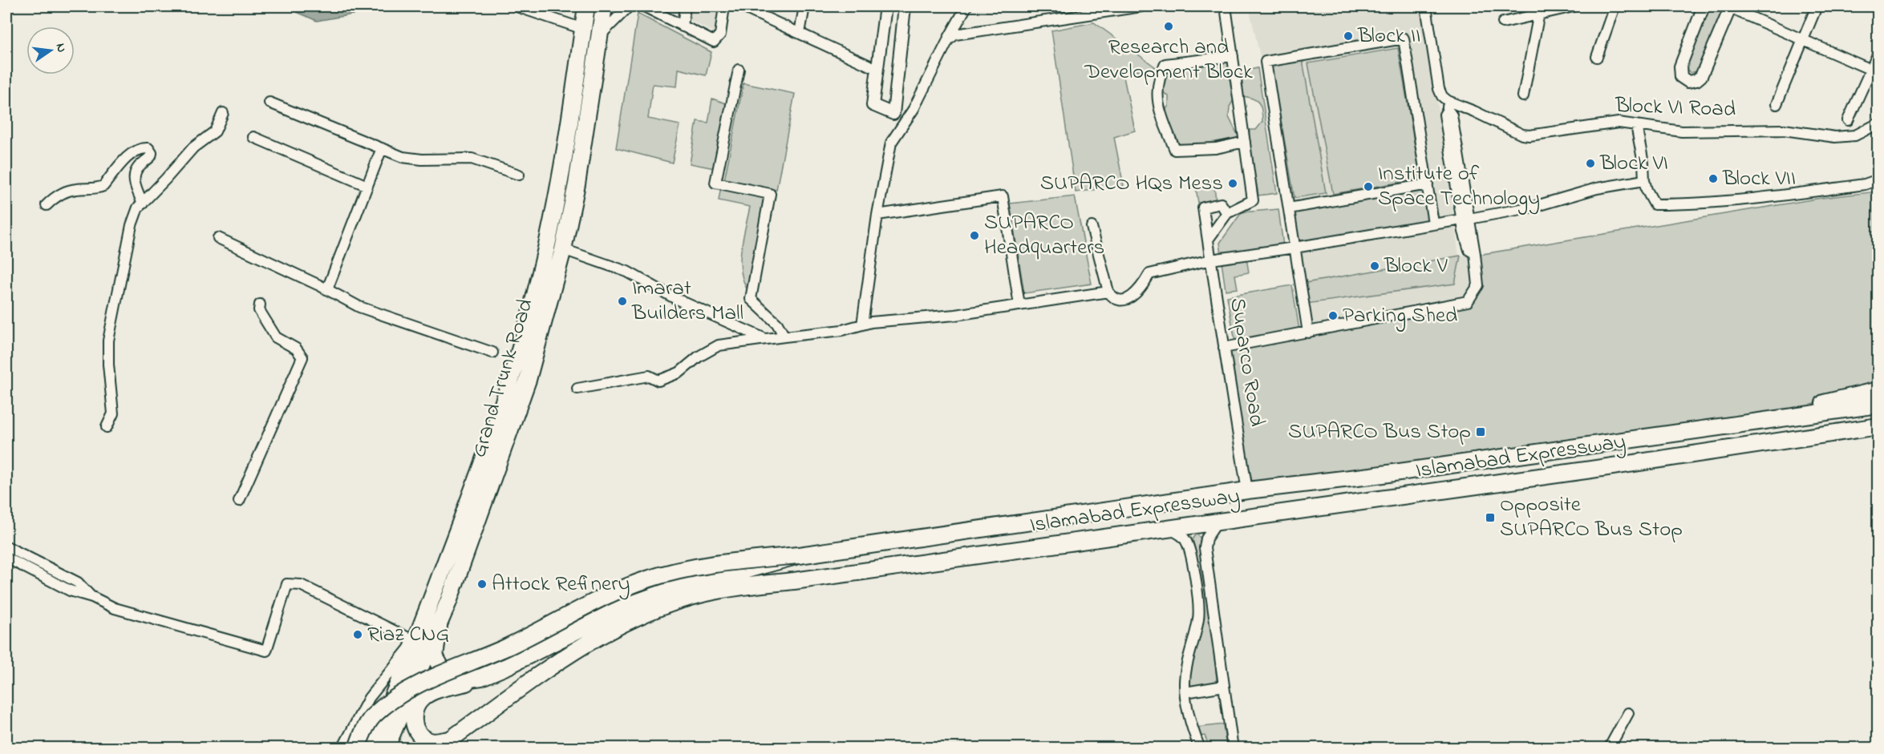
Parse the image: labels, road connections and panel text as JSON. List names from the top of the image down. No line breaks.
{"streets":{"highway":["Grand Trunk Road","Islamabad Expressway"],"street":["Block VI Road","Suparco Road"]},"crossings":[["Suparco Road","Islamabad Expressway"]],"places":{"other":["Research and Development Block","Block II","Block VI","Block VII","SUPARCO HQs Mess","Institute of Space Technology","SUPARCO Headquarters","Block V","Imarat Builders Mall","Parking Shed","Attock Refinery","Riaz CNG"],"transit":["SUPARCO Bus Stop","Opposite SUPARCO Bus Stop"]},"north":"right"}
